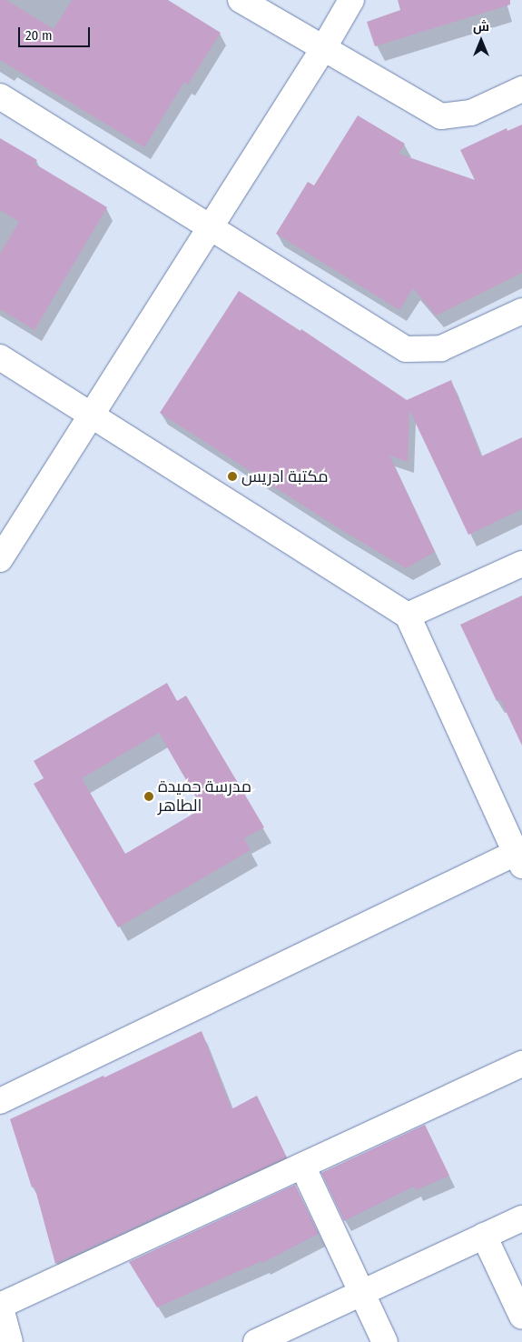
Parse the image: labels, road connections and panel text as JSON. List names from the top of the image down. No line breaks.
{"places":["مكتبة ادريس","مدرسة حميدة الطاهر"],"scale_bar":"20 m","north":"top"}
